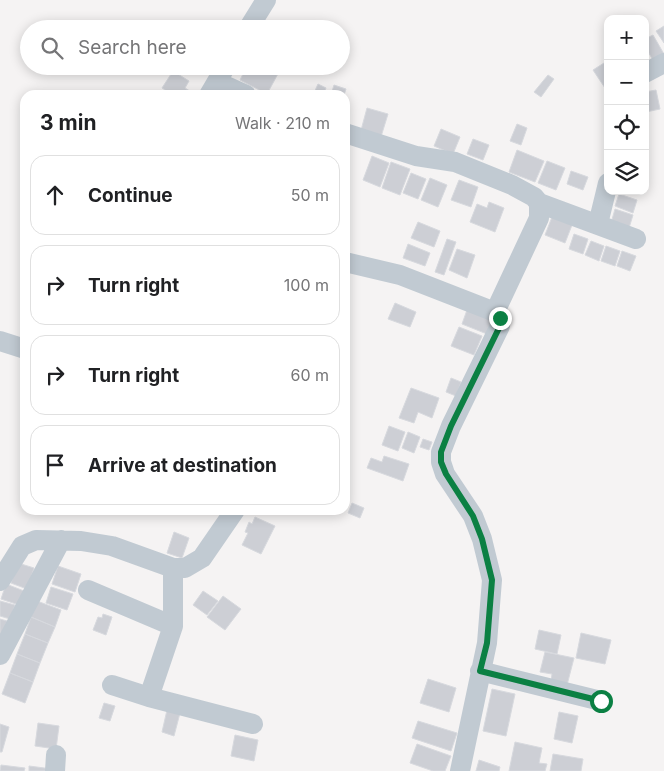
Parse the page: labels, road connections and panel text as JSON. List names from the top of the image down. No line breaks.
{"page":{"map_buttons":["+","−"],"search":"Search here","heading":["3 min","Walk · 210 m"],"list":[["Continue","50 m"],["Turn right","100 m"],["Turn right","60 m"],"Arrive at destination"]}}
